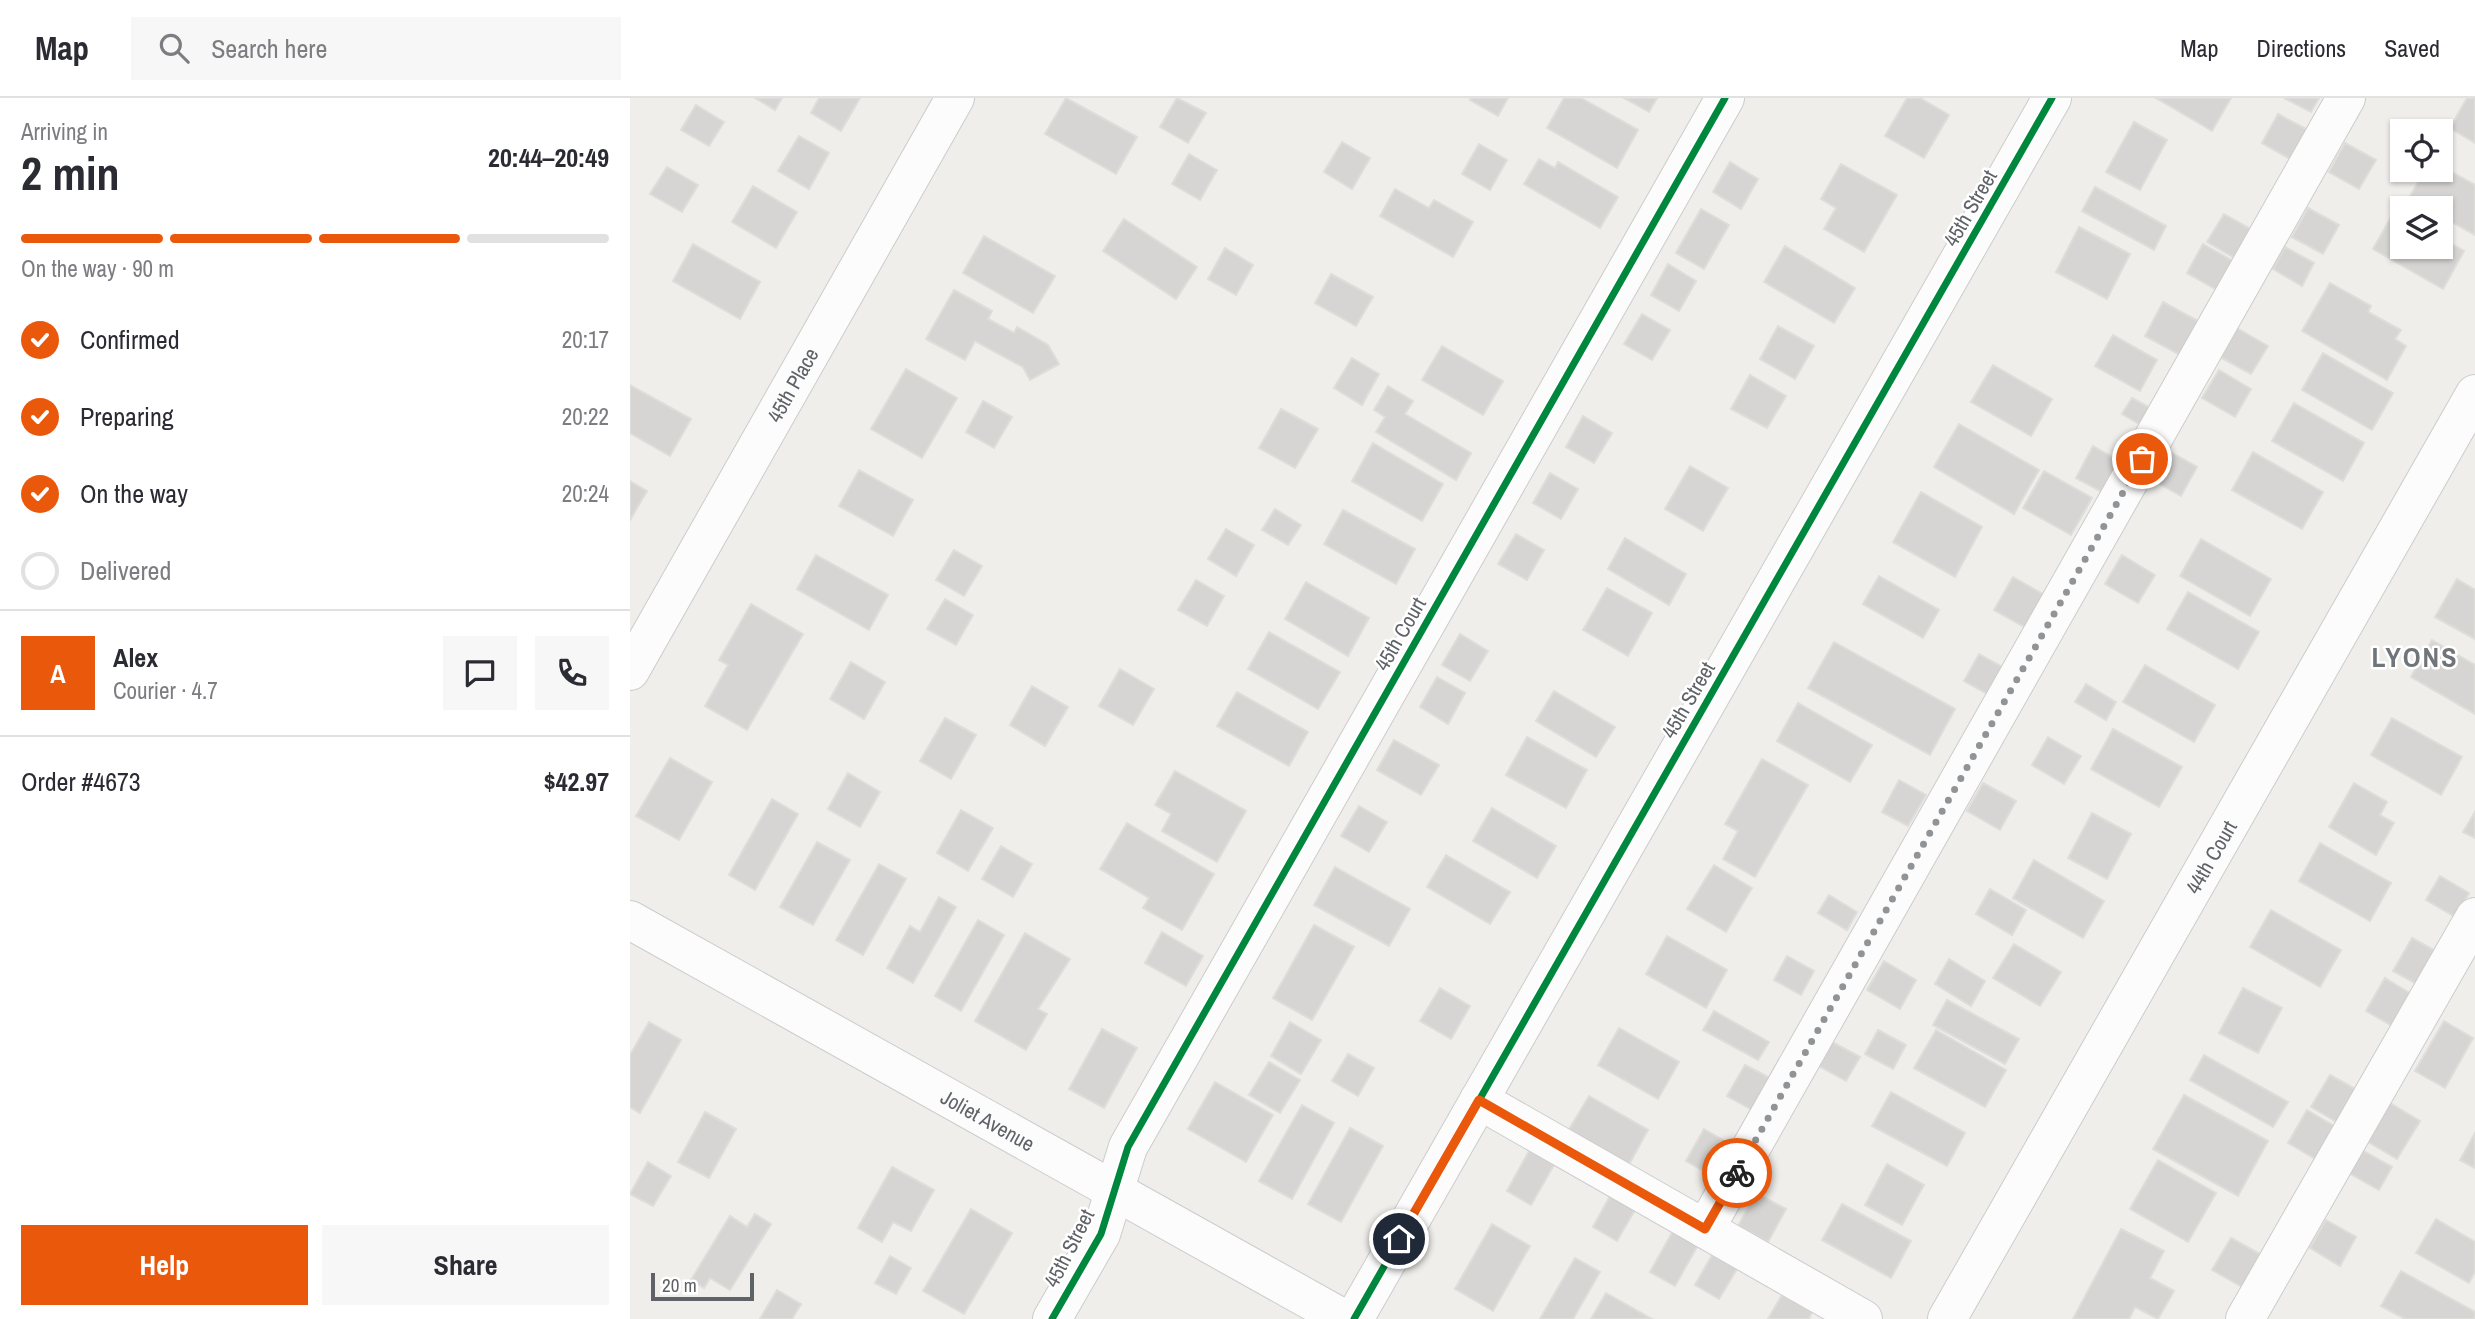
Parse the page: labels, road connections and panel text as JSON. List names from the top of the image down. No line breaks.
{"streets":{"street":["45th Street","45th Place","45th Court","44th Court","Joliet Avenue"]},"crossings":[["45th Street","45th Court"],["45th Street","Joliet Avenue"],["45th Court","Joliet Avenue"]],"districts":["LYONS"],"scale_bar":"20 m","page":{"header":"Map","search":"Search here","nav":["Map","Directions","Saved"],"heading":["2 min","Arriving in","20:44–20:49"],"panel":["Alex","Courier · 4.7","Order #4673","$42.97"],"bar":"On the way · 90 m","list":[["Confirmed","20:17"],["Preparing","20:22"],["On the way","20:24"],"Delivered"],"round":"A","buttons":["Help","Share"],"scale":"20 m"}}
